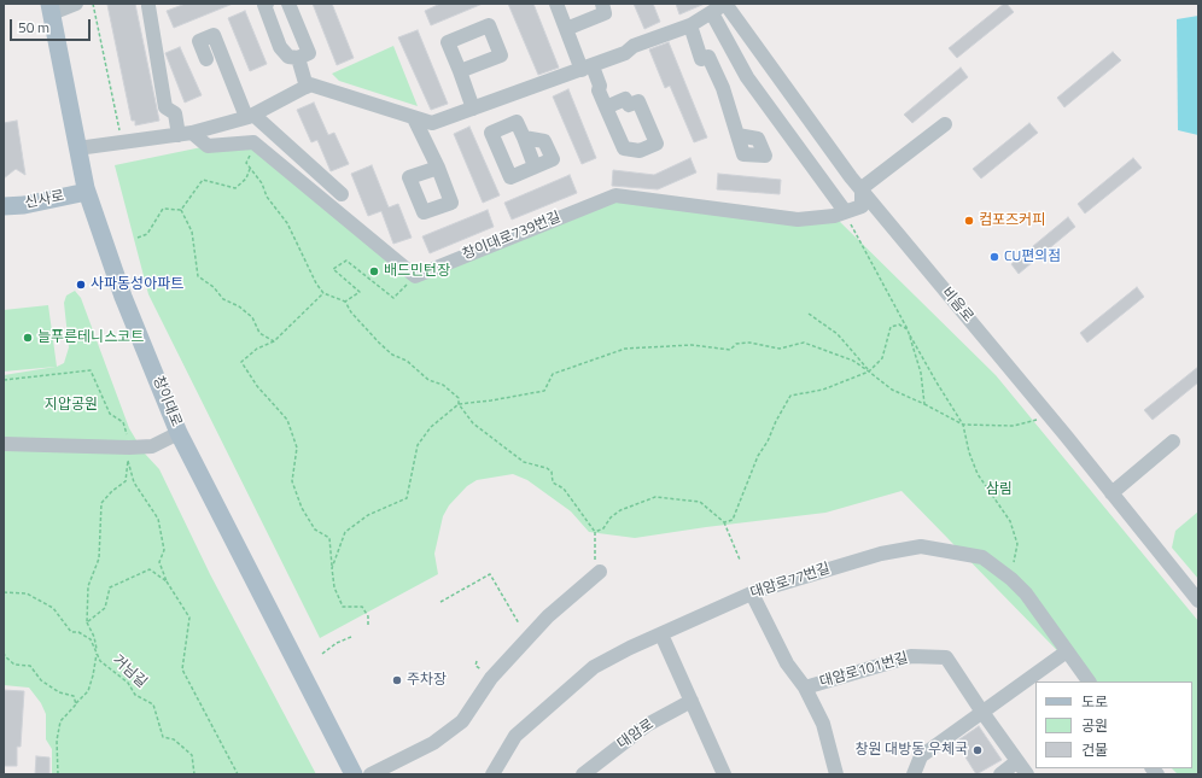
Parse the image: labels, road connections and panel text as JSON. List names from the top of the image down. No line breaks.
{"streets":{"main road":["신사로","창이대로"],"street":["창이대로739번길","비음로","대암로77번길","대암로101번길","대암로"],"path":["거님길"]},"crossings":[["신사로","창이대로"],["창이대로739번길","비음로"],["대암로77번길","대암로101번길"]],"parks":["지압공원","삼림"],"places":["컴포즈커피","CU편의점","배드민턴장","사파동성아파트","늘푸른테니스코트","주차장","창원 대방동 우체국"],"legend":["도로","공원","건물"],"scale_bar":"50 m"}
